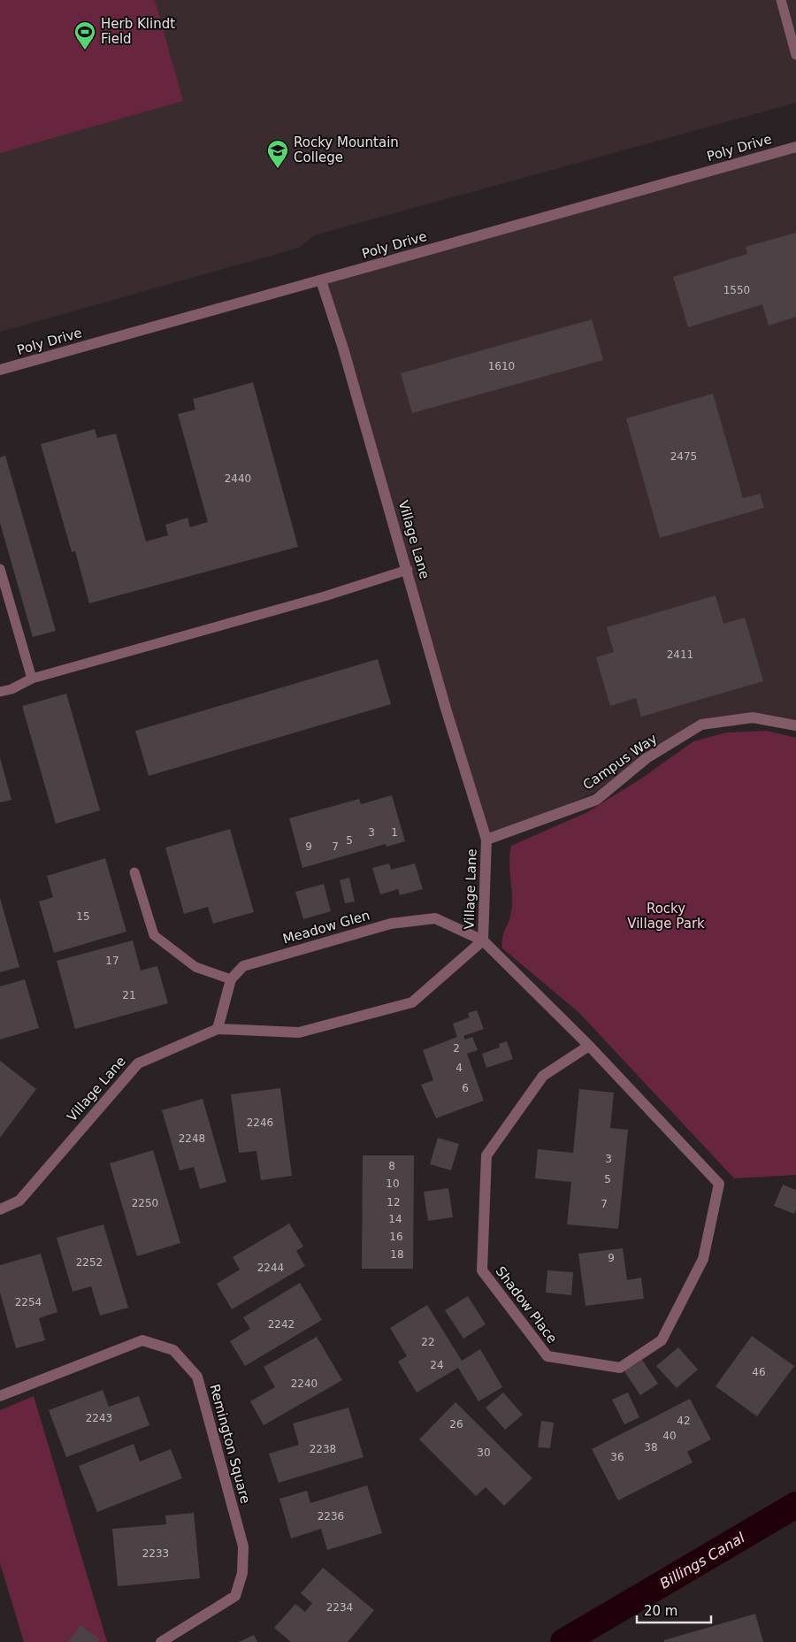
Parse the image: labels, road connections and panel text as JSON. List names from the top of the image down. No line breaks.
{"streets":{"street":["Poly Drive","Village Lane","Campus Way","Meadow Glen","Shadow Place","Remington Square"]},"crossings":[["Poly Drive","Village Lane"],["Village Lane","Campus Way"],["Village Lane","Meadow Glen"],["Village Lane","Shadow Place"],["Meadow Glen","Shadow Place"]],"water":["Billings Canal"],"parks":["Rocky Village Park"],"places":{"sports":["Herb Klindt Field"],"school or university":["Rocky Mountain College"]},"house_numbers":["1550","1610","2475","2440","2411","3","1","5","9","7","15","17","21","2","4","6","2246","2248","3","8","5","10","12","2250","7","14","16","18","9","2252","2244","2254","2242","22","24","46","2240","2243","42","26","40","38","2238","30","36","2236","2233","2234"],"scale_bar":"20 m"}
